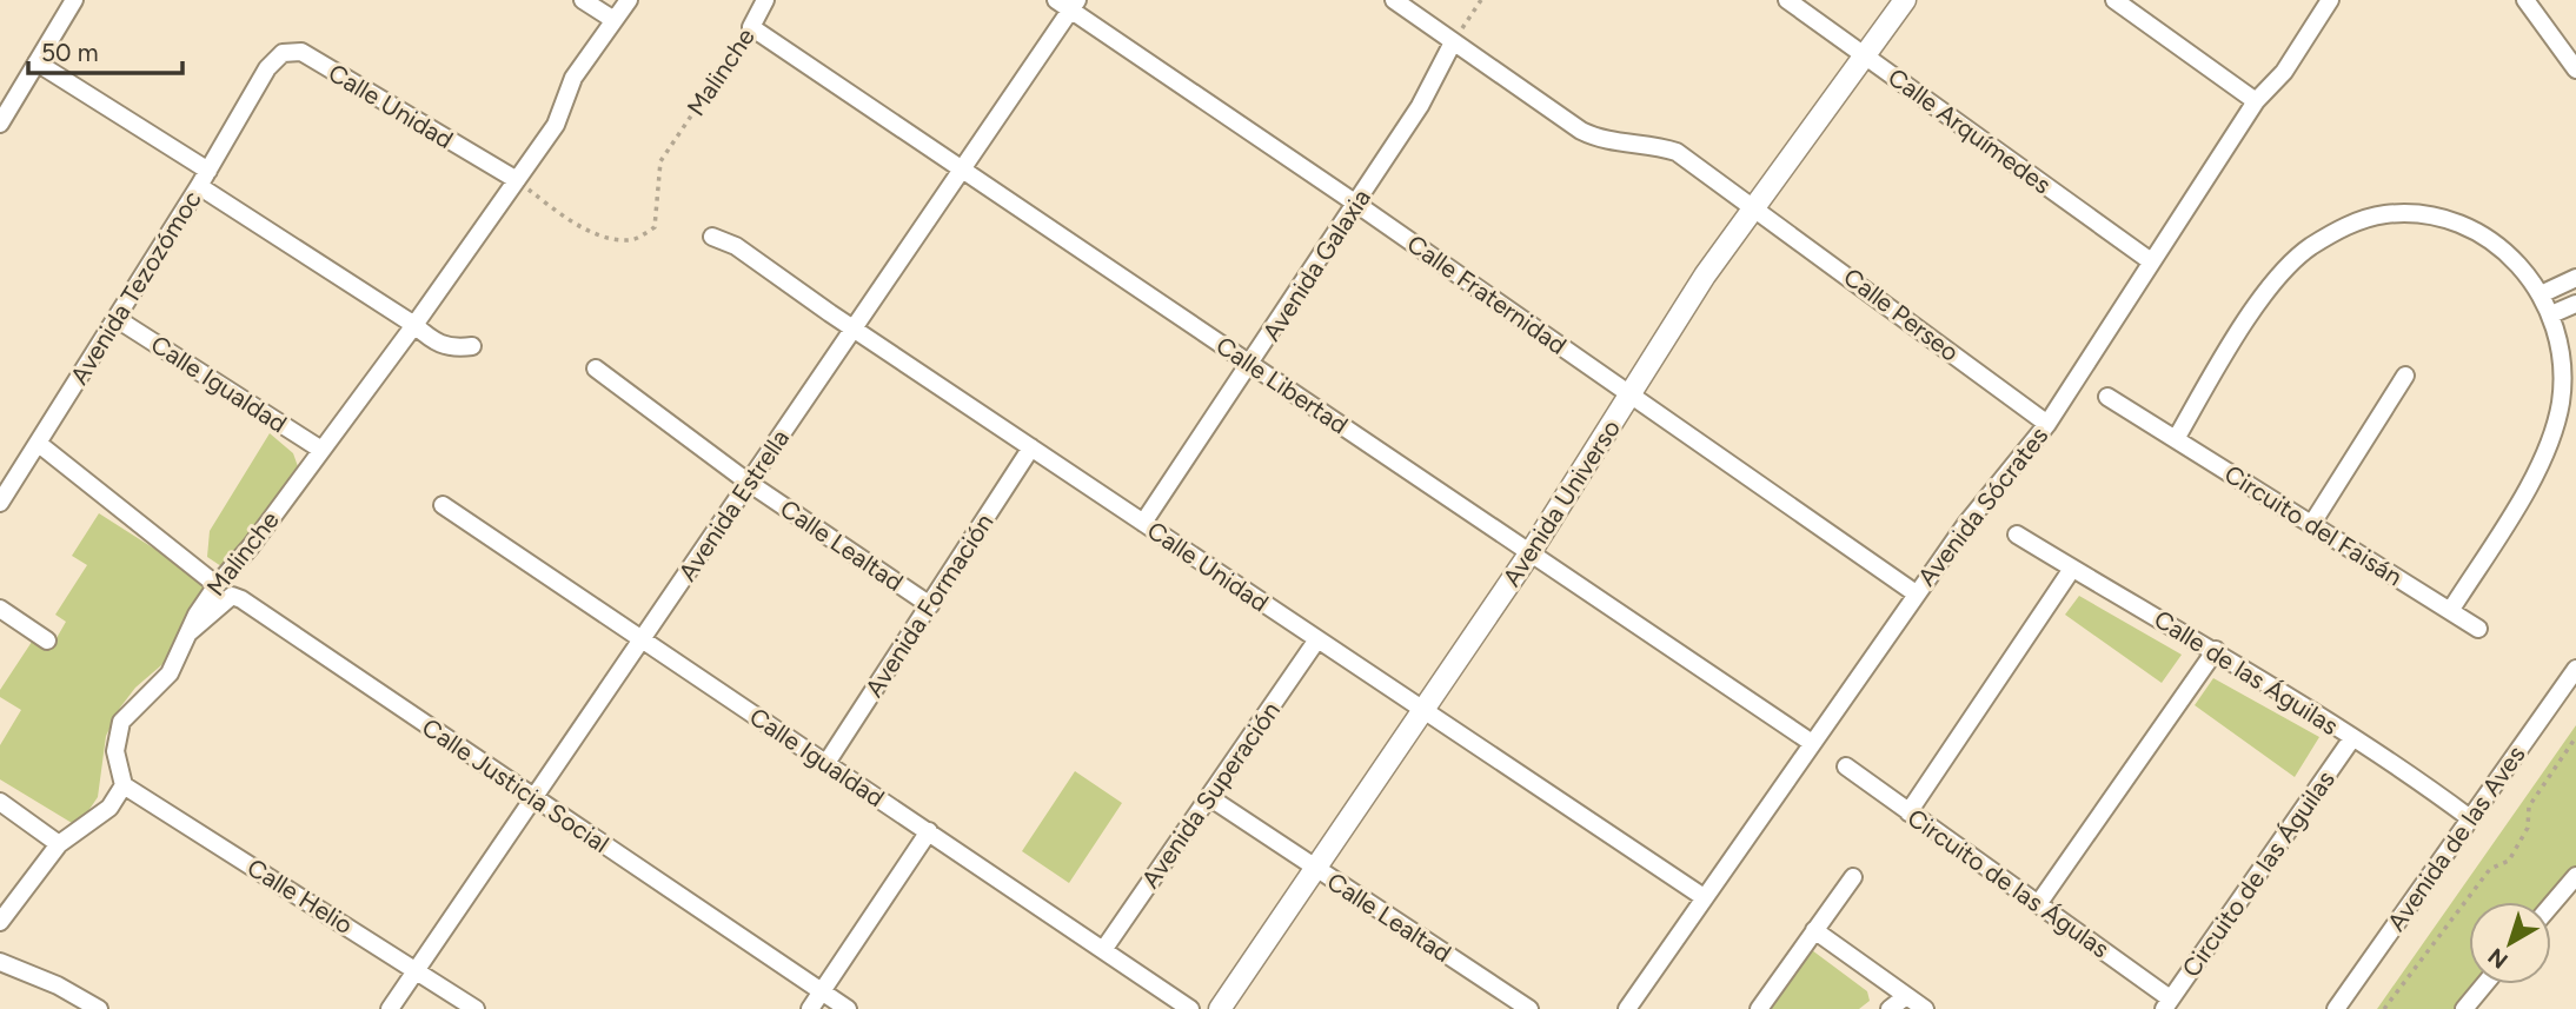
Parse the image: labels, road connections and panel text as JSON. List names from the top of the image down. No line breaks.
{"streets":{"street":["Malinche","Calle Unidad","Calle Arquímedes","Avenida Galaxia","Avenida Tezozómoc","Calle Fraternidad","Calle Perseo","Calle Igualdad","Calle Libertad","Avenida Universo","Avenida Estrella","Avenida Sócrates","Circuito del Faisán","Calle Lealtad","Avenida Formación","Calle de las Águilas","Calle Justicia Social","Avenida Superación","Avenida de las Aves","Circuito de las Águilas","Circuito de las Águlas","Calle Helio"]},"crossings":[["Malinche","Calle Unidad"],["Malinche","Calle Igualdad"],["Malinche","Calle Libertad"],["Malinche","Calle Justicia Social"],["Malinche","Calle Helio"],["Calle Unidad","Avenida Galaxia"],["Calle Unidad","Avenida Tezozómoc"],["Calle Unidad","Avenida Universo"],["Calle Unidad","Avenida Estrella"],["Calle Unidad","Avenida Sócrates"],["Calle Unidad","Avenida Formación"],["Calle Unidad","Avenida Superación"],["Calle Arquímedes","Avenida Universo"],["Calle Arquímedes","Avenida Sócrates"],["Avenida Galaxia","Calle Fraternidad"],["Avenida Galaxia","Calle Perseo"],["Avenida Galaxia","Calle Libertad"],["Avenida Tezozómoc","Calle Igualdad"],["Calle Fraternidad","Avenida Universo"],["Calle Fraternidad","Avenida Estrella"],["Calle Fraternidad","Avenida Sócrates"],["Calle Perseo","Avenida Universo"],["Calle Perseo","Avenida Sócrates"],["Calle Igualdad","Avenida Estrella"],["Calle Igualdad","Avenida Formación"],["Calle Igualdad","Avenida Superación"],["Calle Libertad","Avenida Universo"],["Calle Libertad","Avenida Estrella"],["Calle Libertad","Avenida Sócrates"],["Avenida Universo","Calle Lealtad"],["Avenida Estrella","Calle Lealtad"],["Avenida Estrella","Calle Justicia Social"],["Avenida Estrella","Calle Helio"],["Calle Lealtad","Avenida Formación"],["Calle Lealtad","Avenida Superación"],["Calle de las Águilas","Avenida de las Aves"],["Calle de las Águilas","Circuito de las Águilas"],["Circuito de las Águilas","Circuito de las Águlas"]],"scale_bar":"50 m","north":"bottom left"}
